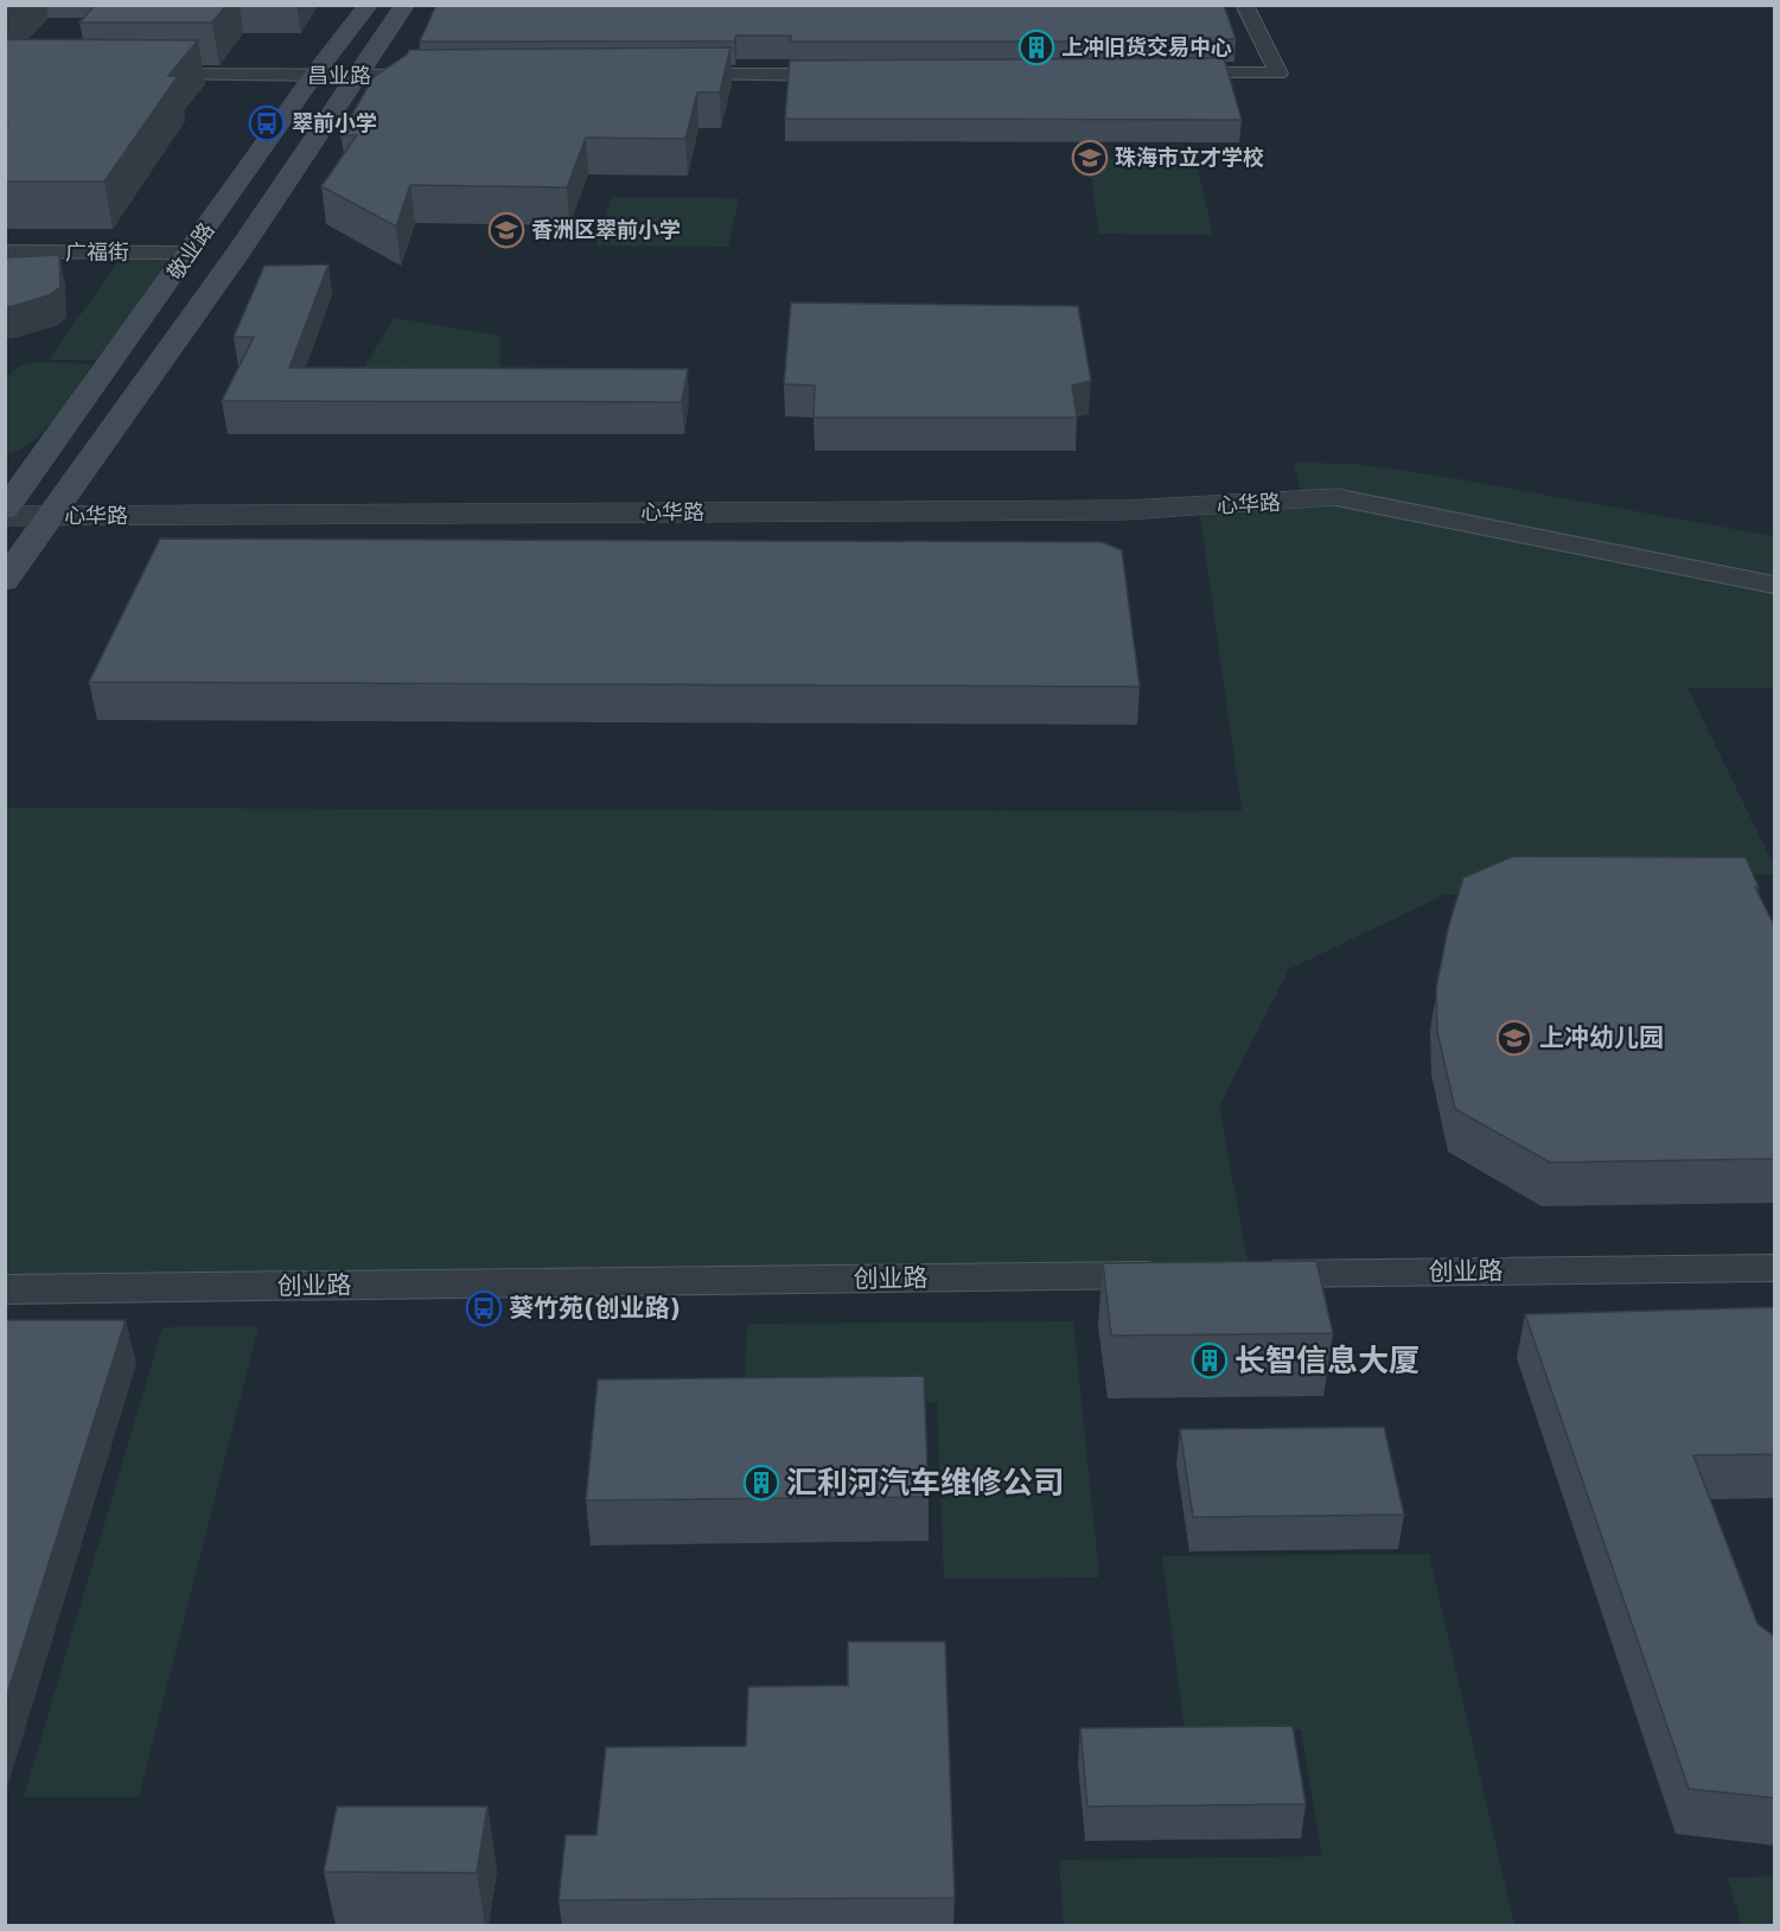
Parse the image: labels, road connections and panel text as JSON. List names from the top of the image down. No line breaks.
{"streets":{"main road":["敬业路"],"street":["昌业路","广福街","心华路","创业路"]},"crossings":[["昌业路","敬业路"],["敬业路","广福街"],["敬业路","心华路"]],"places":{"building":["上冲旧货交易中心","长智信息大厦","汇利河汽车维修公司"],"bus stop":["翠前小学","葵竹苑(创业路)"],"school or university":["珠海市立才学校","香洲区翠前小学","上冲幼儿园"]}}
